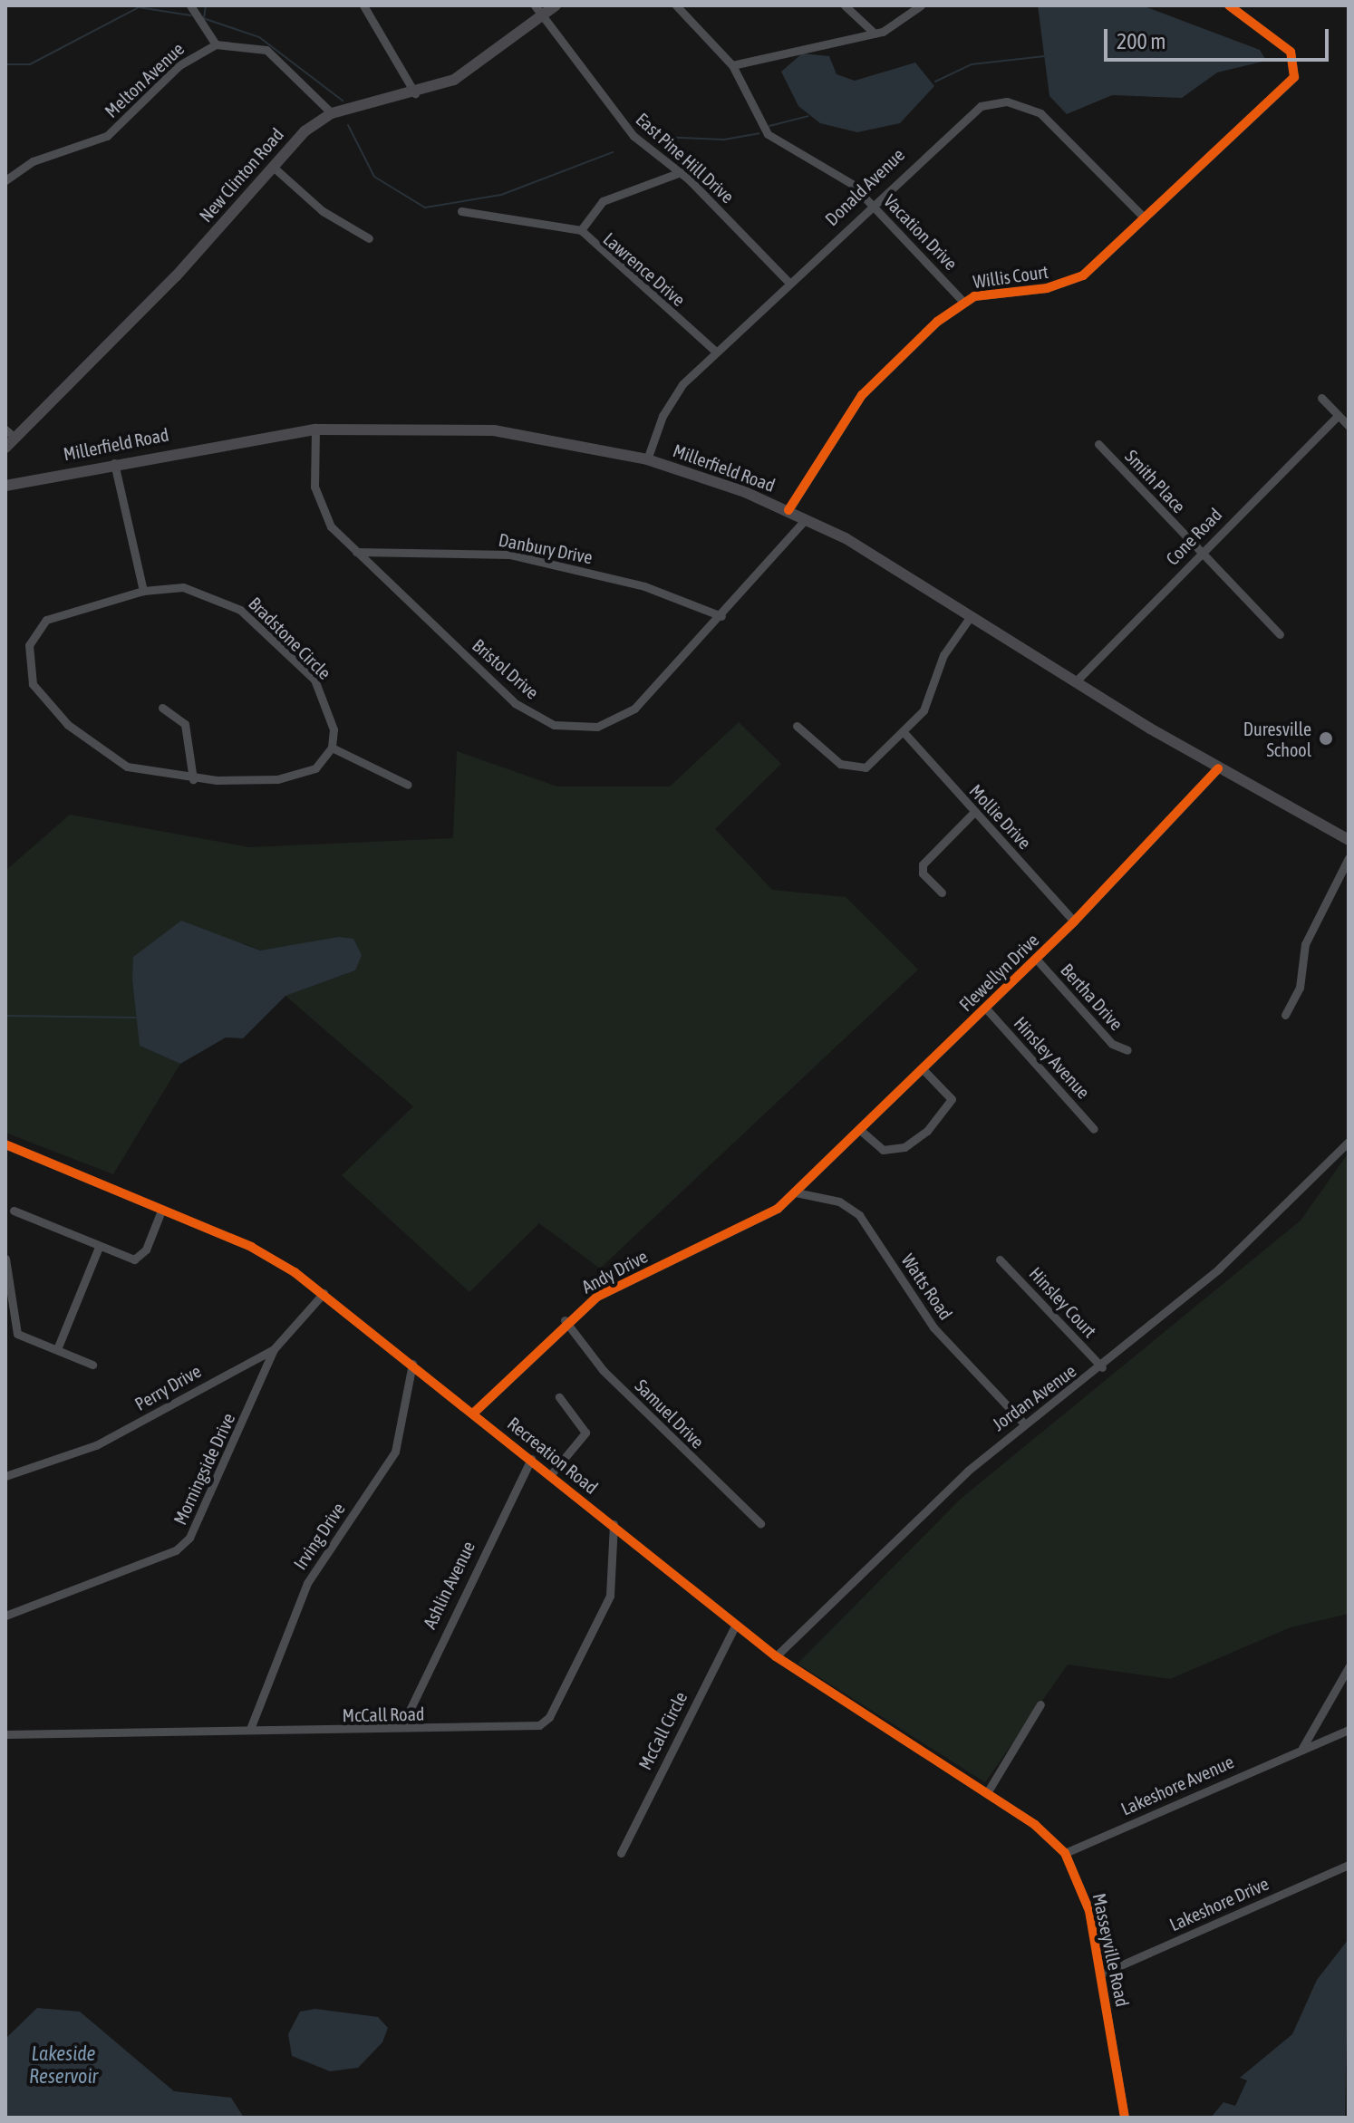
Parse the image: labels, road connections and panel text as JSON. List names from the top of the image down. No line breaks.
{"streets":{"main road":["New Clinton Road","Millerfield Road"],"street":["Melton Avenue","East Pine Hill Drive","Donald Avenue","Vacation Drive","Lawrence Drive","Willis Court","Smith Place","Cone Road","Danbury Drive","Bradstone Circle","Bristol Drive","Mollie Drive","Flewellyn Drive","Bertha Drive","Hinsley Avenue","Andy Drive","Watts Road","Hinsley Court","Perry Drive","Jordan Avenue","Samuel Drive","Recreation Road","Morningside Drive","Irving Drive","Ashlin Avenue","McCall Road","McCall Circle","Lakeshore Avenue","Lakeshore Drive","Masseyville Road"]},"crossings":[["East Pine Hill Drive","New Clinton Road"],["East Pine Hill Drive","Donald Avenue"],["East Pine Hill Drive","Lawrence Drive"],["Donald Avenue","Vacation Drive"],["Donald Avenue","Lawrence Drive"],["Donald Avenue","Willis Court"],["Donald Avenue","Millerfield Road"],["Vacation Drive","Willis Court"],["Willis Court","Millerfield Road"],["Millerfield Road","Cone Road"],["Millerfield Road","Bristol Drive"],["Millerfield Road","Flewellyn Drive"],["Smith Place","Cone Road"],["Danbury Drive","Bristol Drive"],["Mollie Drive","Flewellyn Drive"],["Flewellyn Drive","Bertha Drive"],["Flewellyn Drive","Hinsley Avenue"],["Flewellyn Drive","Andy Drive"],["Flewellyn Drive","Watts Road"],["Andy Drive","Watts Road"],["Andy Drive","Samuel Drive"],["Andy Drive","Recreation Road"],["Watts Road","Jordan Avenue"],["Hinsley Court","Jordan Avenue"],["Perry Drive","Recreation Road"],["Perry Drive","Morningside Drive"],["Jordan Avenue","Recreation Road"],["Recreation Road","Irving Drive"],["Recreation Road","Ashlin Avenue"],["Recreation Road","McCall Road"],["Recreation Road","McCall Circle"],["Recreation Road","Masseyville Road"],["Irving Drive","McCall Road"],["Ashlin Avenue","McCall Road"],["Lakeshore Avenue","Masseyville Road"],["Lakeshore Drive","Masseyville Road"]],"water":["Lakeside Reservoir"],"places":["Duresville School"],"scale_bar":"200 m"}
